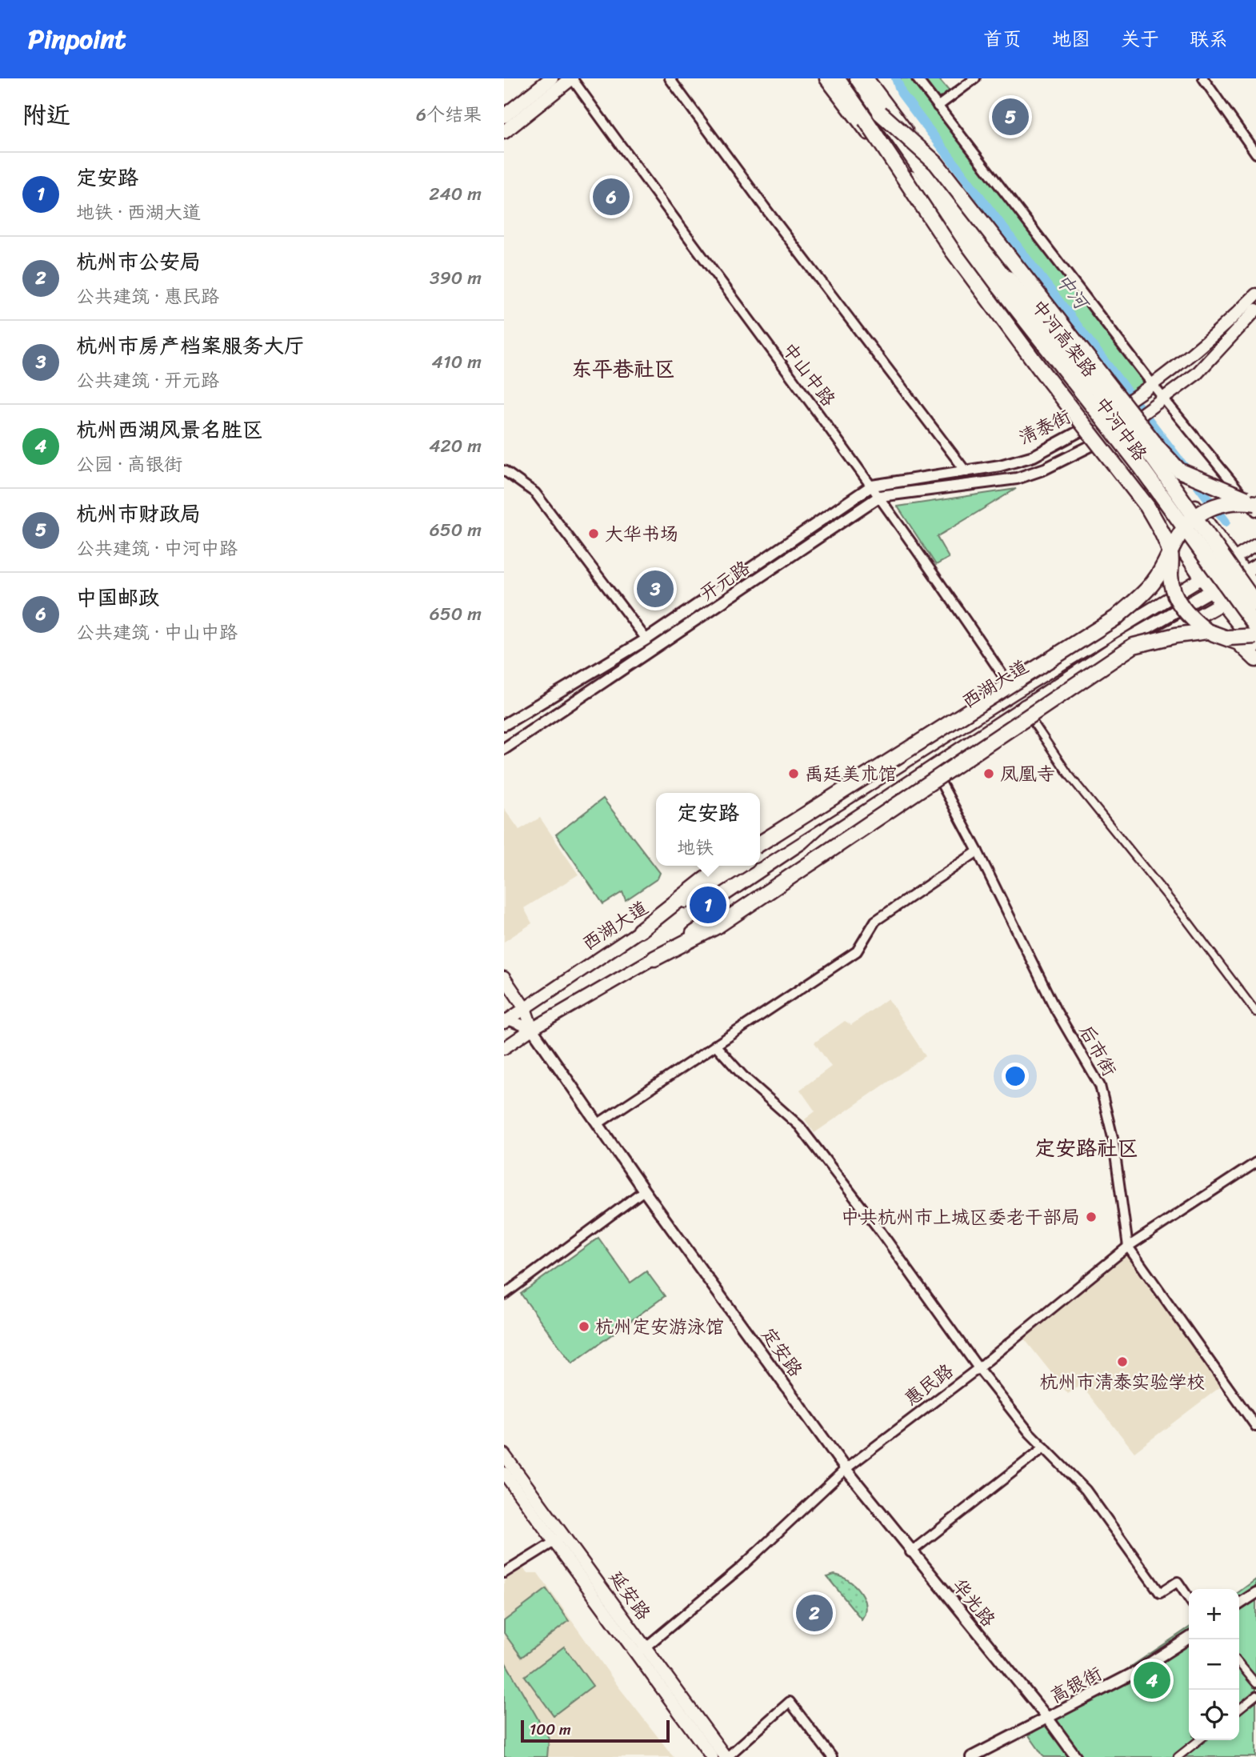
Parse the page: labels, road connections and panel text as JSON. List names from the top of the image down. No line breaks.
{"streets":{"highway":["中河高架路"],"main road":["清泰街","中河中路","西湖大道","延安路"],"street":["中山中路","开元路","后市街","定安路","惠民路","华光路","高银街"]},"crossings":[["中山中路","清泰街"],["中山中路","开元路"],["中山中路","西湖大道"],["清泰街","中河中路"],["清泰街","开元路"],["中河中路","西湖大道"],["后市街","惠民路"],["定安路","惠民路"],["定安路","华光路"],["惠民路","延安路"],["惠民路","华光路"],["华光路","高银街"]],"districts":["东平巷社区","定安路社区"],"water":["中河"],"places":["大华书场","禹廷美术馆","凤凰寺","中共杭州市上城区委老干部局","杭州定安游泳馆","杭州市清泰实验学校"],"scale_bar":"100 m","page":{"header":"Pinpoint","nav":["首页","地图","关于","联系"],"heading":["附近","6个结果"],"pins":["5","6","3","1","2","4"],"list":[{"mark":"1","name":"定安路","note":"地铁 · 西湖大道","value":"240 m"},{"mark":"2","name":"杭州市公安局","note":"公共建筑 · 惠民路","value":"390 m"},{"mark":"3","name":"杭州市房产档案服务大厅","note":"公共建筑 · 开元路","value":"410 m"},{"mark":"4","name":"杭州西湖风景名胜区","note":"公园 · 高银街","value":"420 m"},{"mark":"5","name":"杭州市财政局","note":"公共建筑 · 中河中路","value":"650 m"},{"mark":"6","name":"中国邮政","note":"公共建筑 · 中山中路","value":"650 m"}],"popup":["定安路","地铁"],"map_buttons":["+","−"],"scale":"100 m"}}
